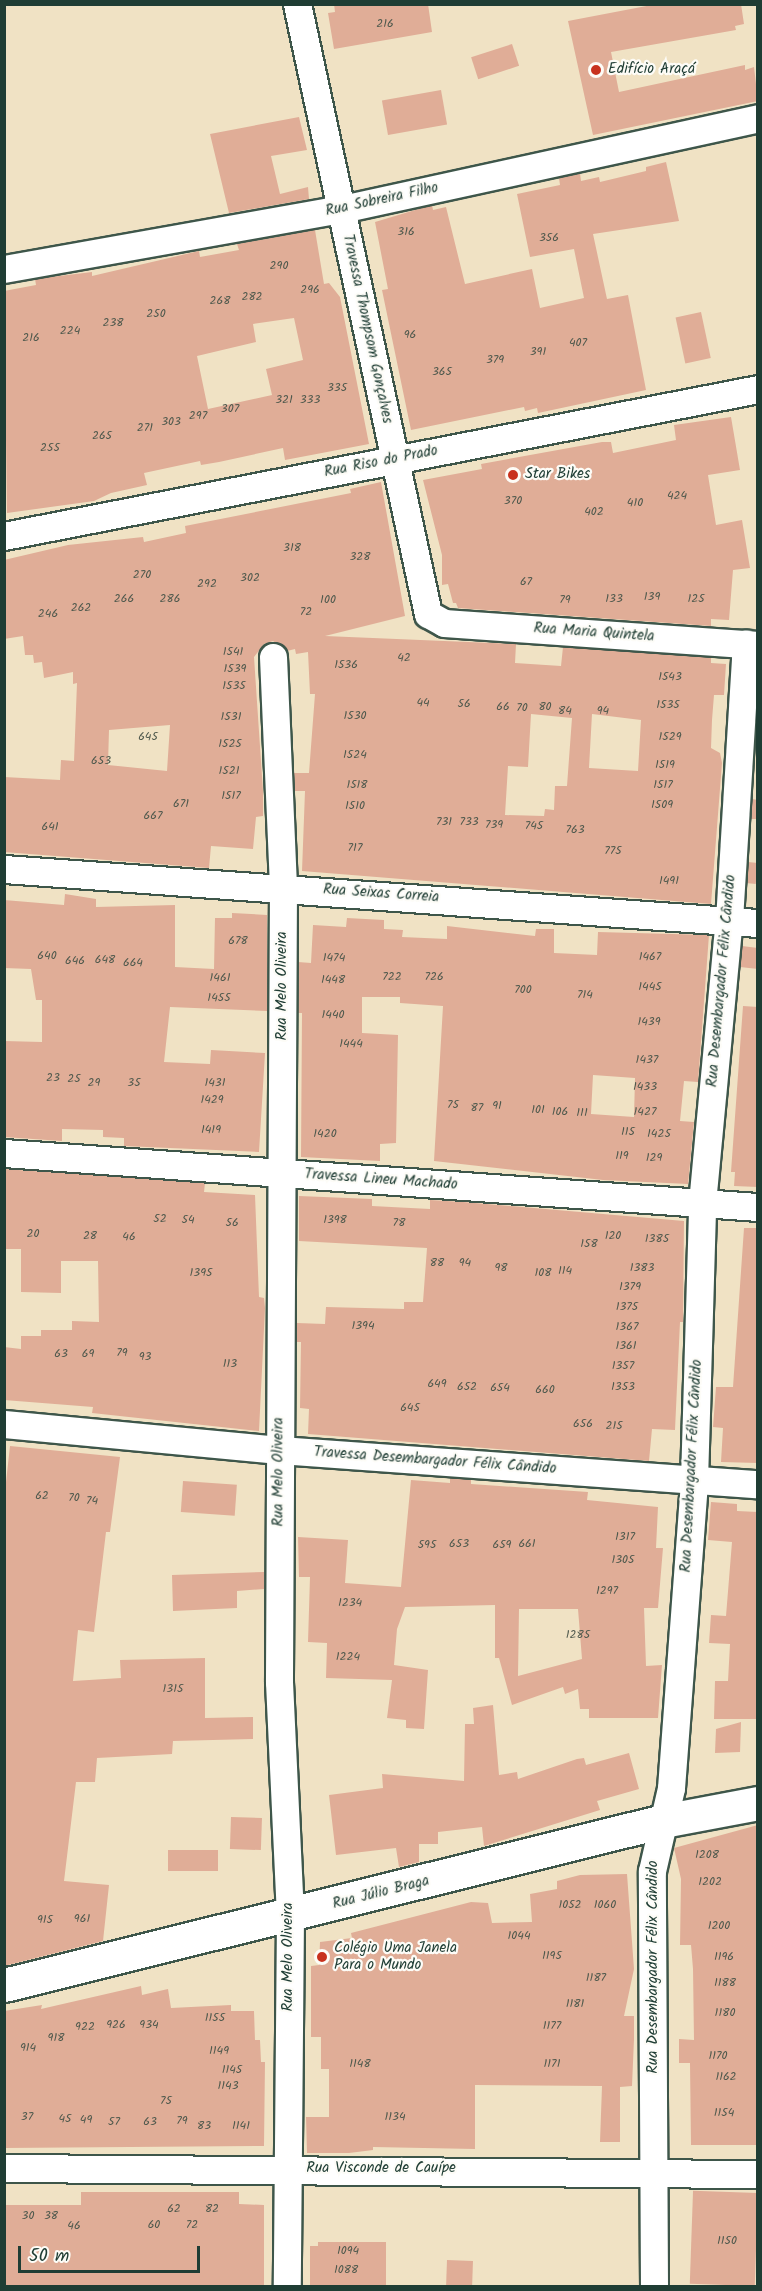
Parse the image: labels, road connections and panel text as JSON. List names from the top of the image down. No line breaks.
{"streets":{"street":["Rua Sobreira Filho","Travessa Thompsom Gonçalves","Rua Riso do Prado","Rua Maria Quintela","Rua Seixas Correia","Rua Desembargador Félix Cândido","Rua Melo Oliveira","Travessa Lineu Machado","Travessa Desembargador Félix Cândido","Rua Júlio Braga","Rua Visconde de Cauípe"]},"crossings":[["Rua Sobreira Filho","Travessa Thompsom Gonçalves"],["Travessa Thompsom Gonçalves","Rua Riso do Prado"],["Travessa Thompsom Gonçalves","Rua Maria Quintela"],["Rua Maria Quintela","Rua Desembargador Félix Cândido"],["Rua Seixas Correia","Rua Desembargador Félix Cândido"],["Rua Seixas Correia","Rua Melo Oliveira"],["Rua Desembargador Félix Cândido","Travessa Lineu Machado"],["Rua Desembargador Félix Cândido","Travessa Desembargador Félix Cândido"],["Rua Desembargador Félix Cândido","Rua Júlio Braga"],["Rua Desembargador Félix Cândido","Rua Visconde de Cauípe"],["Rua Melo Oliveira","Travessa Lineu Machado"],["Rua Melo Oliveira","Travessa Desembargador Félix Cândido"],["Rua Melo Oliveira","Rua Júlio Braga"],["Rua Melo Oliveira","Rua Visconde de Cauípe"]],"places":["Edifício Araçá","Star Bikes","Colégio Uma Janela Para o Mundo"],"house_numbers":["216","316","356","290","296","282","268","250","238","224","96","216","407","391","379","365","335","321","333","307","297","303","271","265","255","424","370","410","402","318","328","270","302","67","292","139","266","286","133","125","100","79","262","72","246","1541","42","1536","1539","1543","1535","44","56","1535","66","80","70","84","94","1530","1531","645","1529","1525","1524","653","1519","1521","1518","1517","1517","671","1509","1510","667","731","733","739","745","641","763","717","775","1491","678","640","1467","1474","648","646","664","722","726","1461","1448","1445","700","714","1455","1440","1439","1444","1437","23","25","29","35","1431","1433","1429","75","91","87","101","106","1427","111","1419","115","1420","1425","119","129","52","54","1398","56","78","20","28","120","46","1385","158","88","94","98","1383","114","1395","108","1379","1375","1394","1367","1361","79","63","69","93","113","1357","649","652","1353","654","660","645","656","215","62","70","74","1317","653","661","595","659","1305","1297","1234","1285","1224","1315","1208","1202","1052","1060","961","915","1200","1044","1195","1196","1187","1188","1181","1180","1155","926","934","1177","922","918","914","1149","1170","1148","1171","1145","1162","1143","75","1154","37","1134","45","49","79","57","63","83","1141","62","82","30","38","60","72","46","1150","1094","1088"],"scale_bar":"50 m"}
